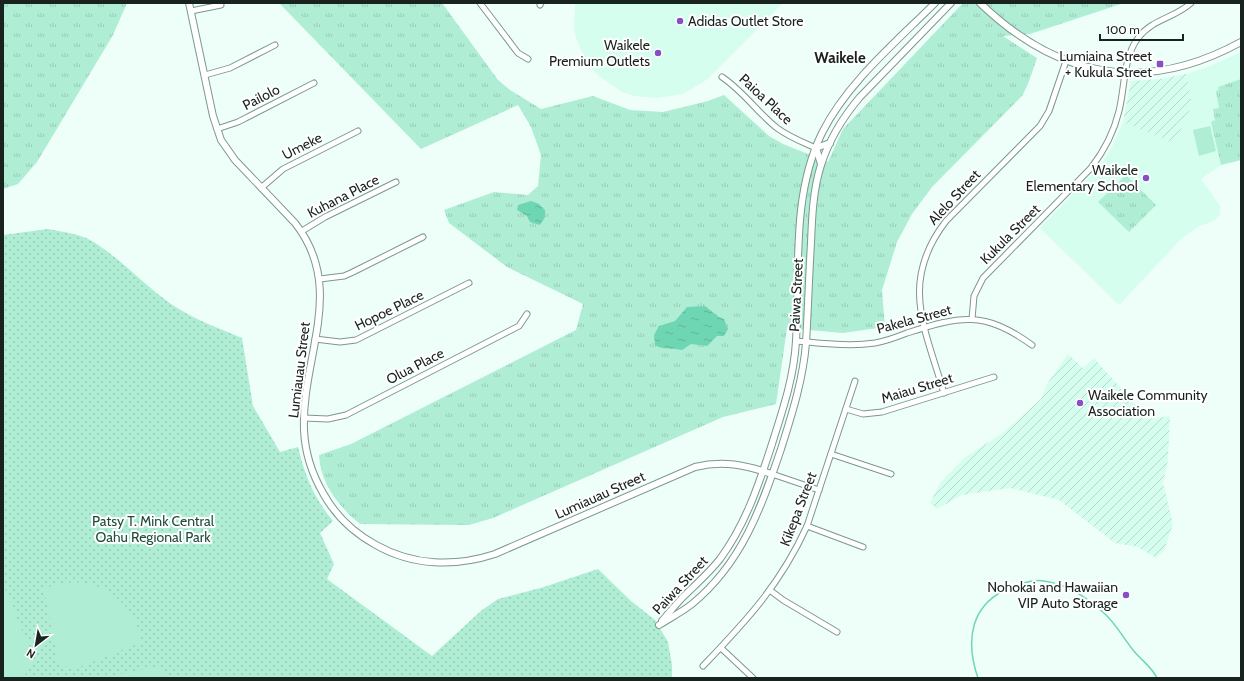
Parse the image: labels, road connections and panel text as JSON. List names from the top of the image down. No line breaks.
{"streets":{"street":["Pailolo","Paioa Place","Umeke","Kuhana Place","Alelo Street","Kukula Street","Paiwa Street","Hopoe Place","Pakela Street","Olua Place","Lumiauau Street","Maiau Street","Kikepa Street"]},"crossings":[["Pailolo","Lumiauau Street"],["Paioa Place","Paiwa Street"],["Umeke","Lumiauau Street"],["Kuhana Place","Lumiauau Street"],["Alelo Street","Pakela Street"],["Alelo Street","Maiau Street"],["Kukula Street","Pakela Street"],["Paiwa Street","Pakela Street"],["Paiwa Street","Lumiauau Street"],["Hopoe Place","Lumiauau Street"],["Olua Place","Lumiauau Street"],["Lumiauau Street","Kikepa Street"],["Maiau Street","Kikepa Street"]],"districts":["Waikele"],"parks":["Patsy T. Mink Central Oahu Regional Park"],"places":{"other":["Adidas Outlet Store","Waikele Premium Outlets","Waikele Elementary School","Waikele Community Association","Nohokai and Hawaiian VIP Auto Storage"],"transit":["Lumiaina Street + Kukula Street"]},"scale_bar":"100 m","north":"bottom left"}
